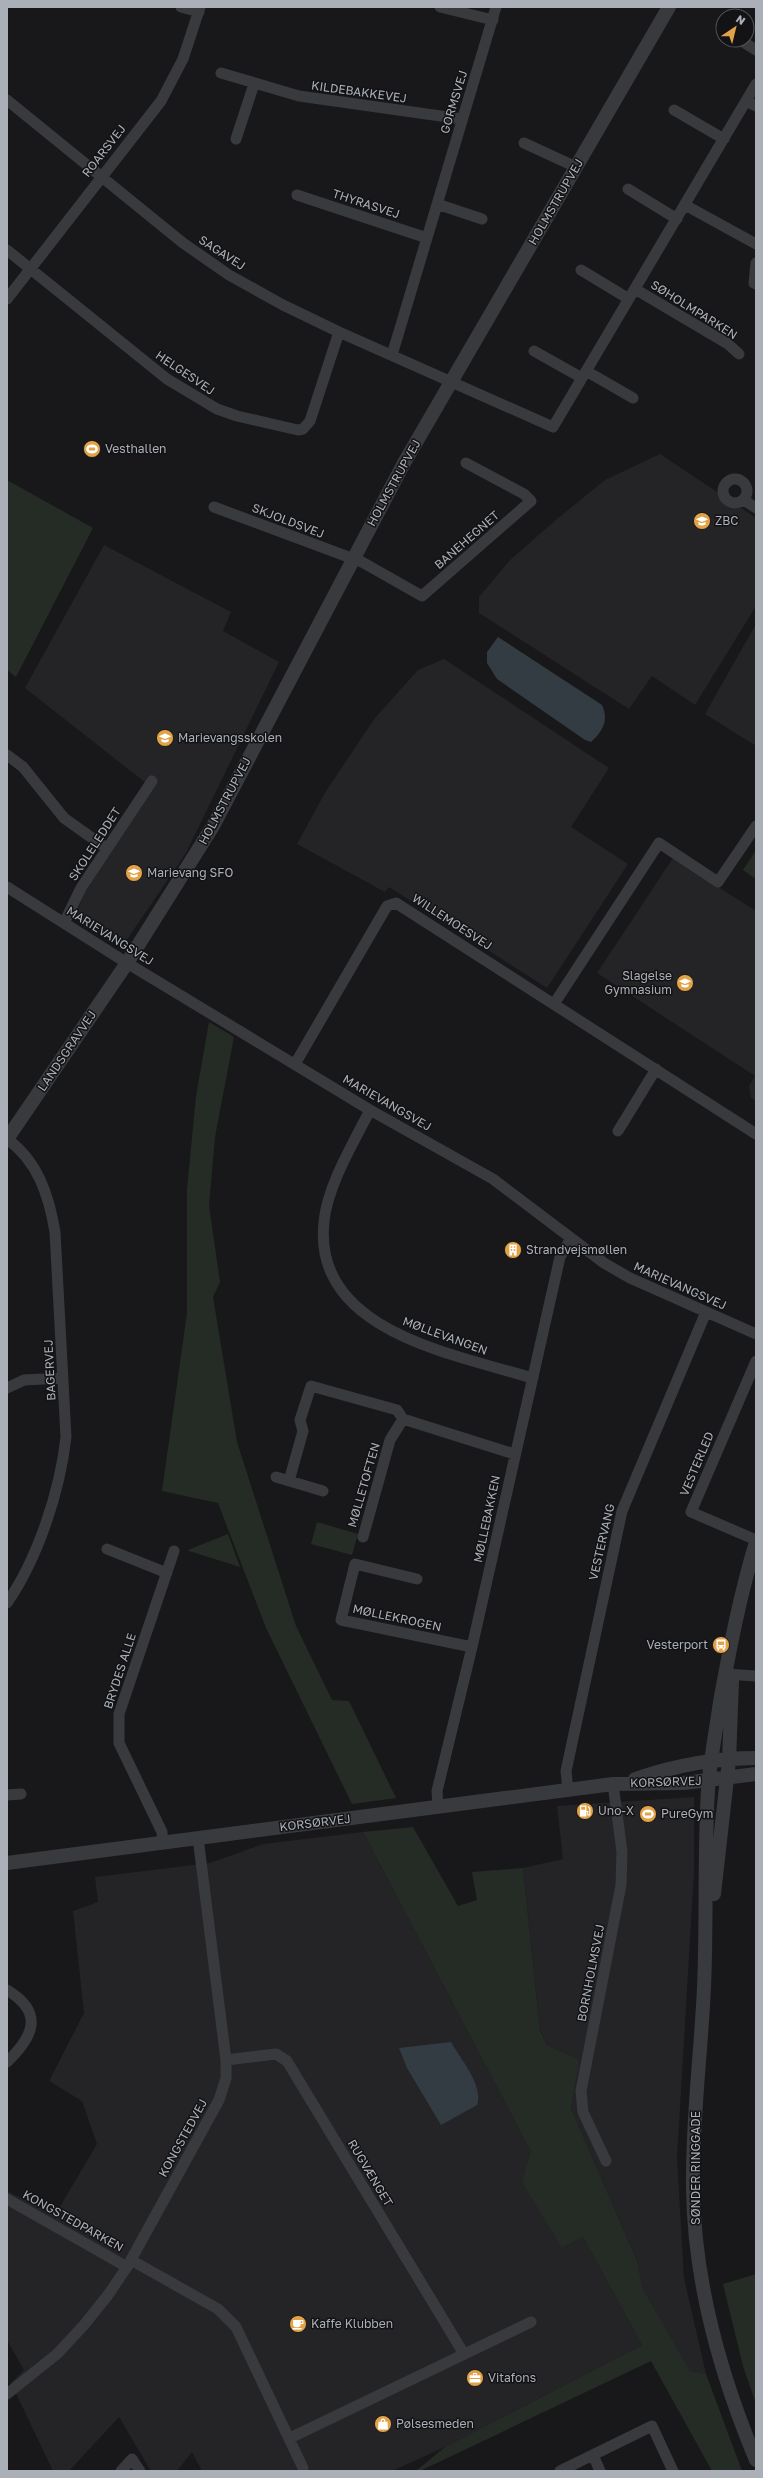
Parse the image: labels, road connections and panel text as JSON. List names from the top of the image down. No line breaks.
{"streets":{"street":["KILDEBAKKEVEJ","GORMSVEJ","ROARSVEJ","HOLMSTRUPVEJ","THYRASVEJ","SAGAVEJ","SØHOLMPARKEN","HELGESVEJ","SKJOLDSVEJ","BANEHEGNET","SKOLELEDDET","WILLEMOESVEJ","MARIEVANGSVEJ","LANDSGRAVVEJ","MØLLEVANGEN","BAGERVEJ","VESTERLED","MØLLETOFTEN","MØLLEBAKKEN","VESTERVANG","MØLLEKROGEN","BRYDES ALLE","KORSØRVEJ","BORNHOLMSVEJ","KONGSTEDVEJ","SØNDER RINGGADE","RUGVÆNGET","KONGSTEDPARKEN"]},"crossings":[["KILDEBAKKEVEJ","GORMSVEJ"],["GORMSVEJ","THYRASVEJ"],["GORMSVEJ","SAGAVEJ"],["ROARSVEJ","SAGAVEJ"],["ROARSVEJ","HELGESVEJ"],["HOLMSTRUPVEJ","SAGAVEJ"],["HOLMSTRUPVEJ","SØHOLMPARKEN"],["HOLMSTRUPVEJ","SKJOLDSVEJ"],["HOLMSTRUPVEJ","BANEHEGNET"],["HOLMSTRUPVEJ","MARIEVANGSVEJ"],["HOLMSTRUPVEJ","LANDSGRAVVEJ"],["SAGAVEJ","SØHOLMPARKEN"],["SAGAVEJ","HELGESVEJ"],["SKJOLDSVEJ","BANEHEGNET"],["SKOLELEDDET","MARIEVANGSVEJ"],["WILLEMOESVEJ","MARIEVANGSVEJ"],["MARIEVANGSVEJ","LANDSGRAVVEJ"],["MARIEVANGSVEJ","MØLLEVANGEN"],["MARIEVANGSVEJ","MØLLEBAKKEN"],["MARIEVANGSVEJ","VESTERVANG"],["LANDSGRAVVEJ","BAGERVEJ"],["MØLLEVANGEN","MØLLEBAKKEN"],["MØLLEBAKKEN","MØLLEKROGEN"],["MØLLEBAKKEN","KORSØRVEJ"],["VESTERVANG","KORSØRVEJ"],["BRYDES ALLE","KORSØRVEJ"],["KORSØRVEJ","BORNHOLMSVEJ"],["KORSØRVEJ","KONGSTEDVEJ"],["KORSØRVEJ","SØNDER RINGGADE"],["KONGSTEDVEJ","RUGVÆNGET"],["KONGSTEDVEJ","KONGSTEDPARKEN"]],"places":{"sports":["Vesthallen","PureGym"],"school or university":["ZBC","Marievangsskolen","Marievang SFO","Slagelse Gymnasium"],"building":["Strandvejsmøllen"],"bus stop":["Vesterport"],"fuel station":["Uno-X"],"cafe":["Kaffe Klubben"],"office":["Vitafons"],"shop":["Pølsesmeden"]},"north":"top right"}
